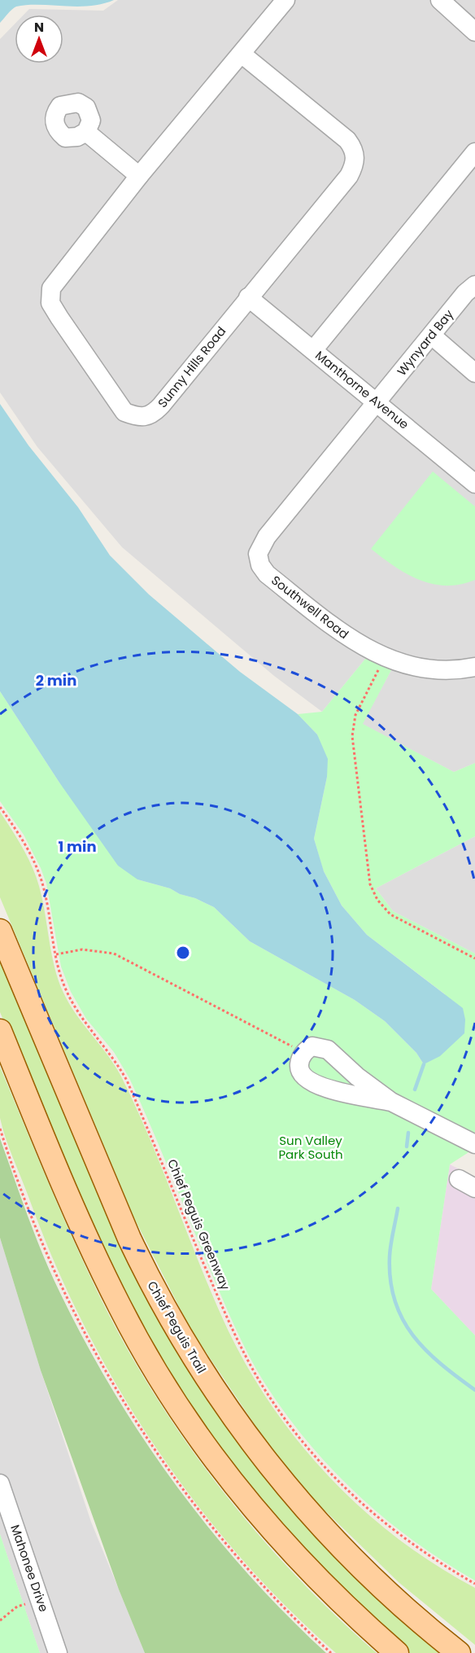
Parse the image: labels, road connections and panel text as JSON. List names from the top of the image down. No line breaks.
{"streets":{"main road":["Chief Peguis Trail"],"street":["Wynyard Bay","Sunny Hills Road","Manthorne Avenue","Southwell Road","Mahonee Drive"],"path":["Chief Peguis Greenway"]},"crossings":[["Wynyard Bay","Manthorne Avenue"],["Wynyard Bay","Southwell Road"],["Sunny Hills Road","Manthorne Avenue"],["Manthorne Avenue","Southwell Road"]],"parks":["Sun Valley Park South"],"north":"top","rings":["2 min","1 min"]}
